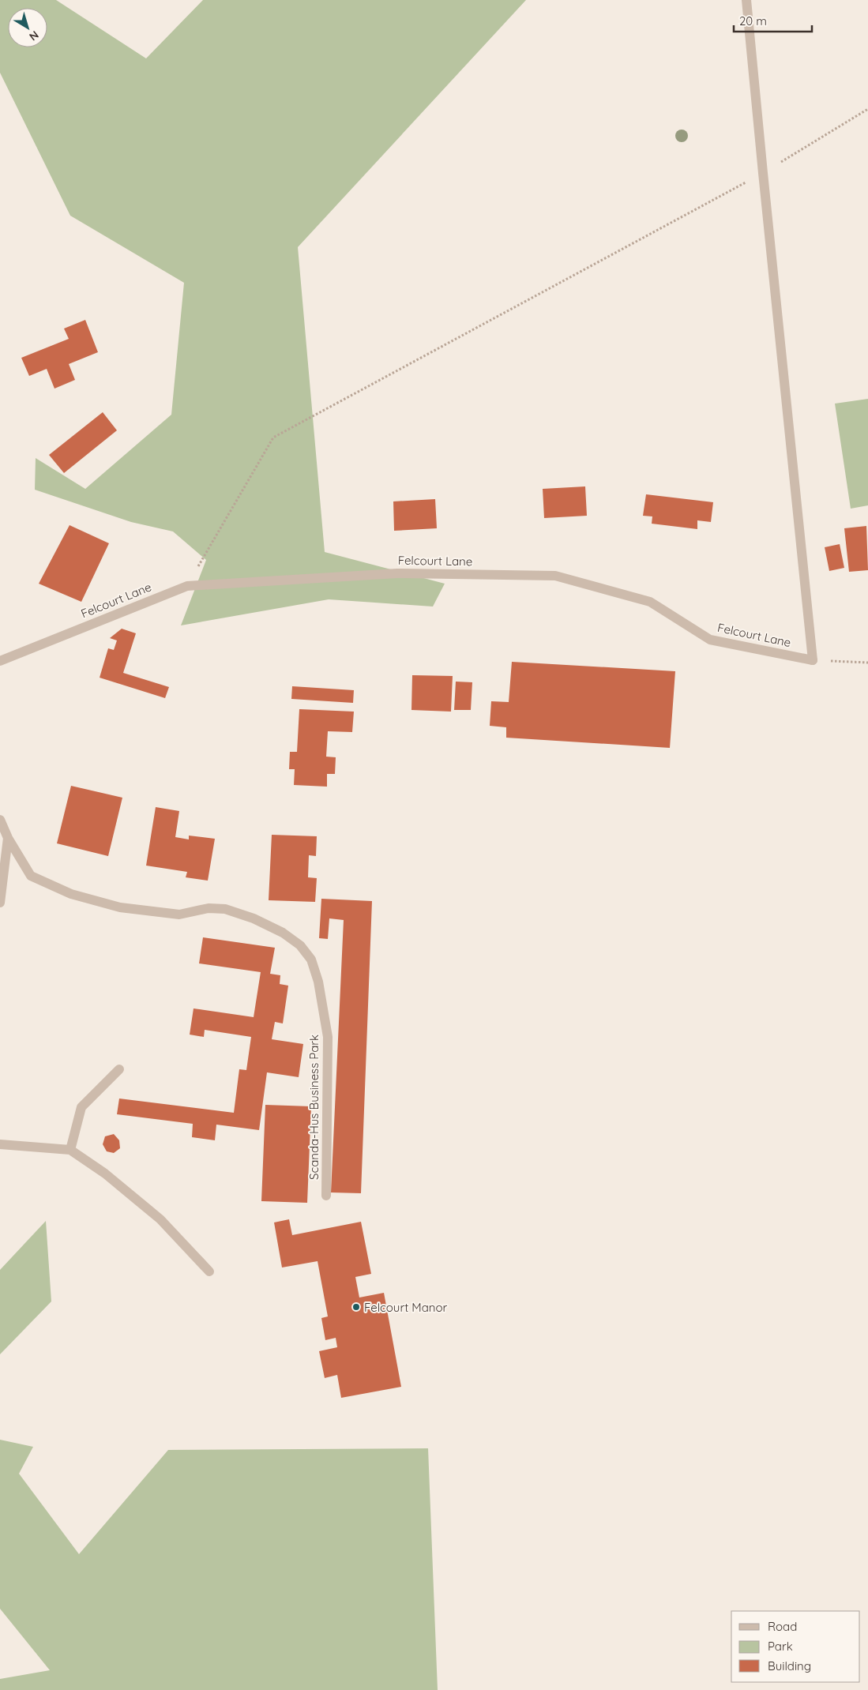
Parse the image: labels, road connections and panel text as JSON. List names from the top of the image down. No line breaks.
{"streets":{"street":["Felcourt Lane","Scanda-Hus Business Park"]},"places":["Felcourt Manor"],"legend":["Road","Park","Building"],"scale_bar":"20 m","north":"bottom right"}
